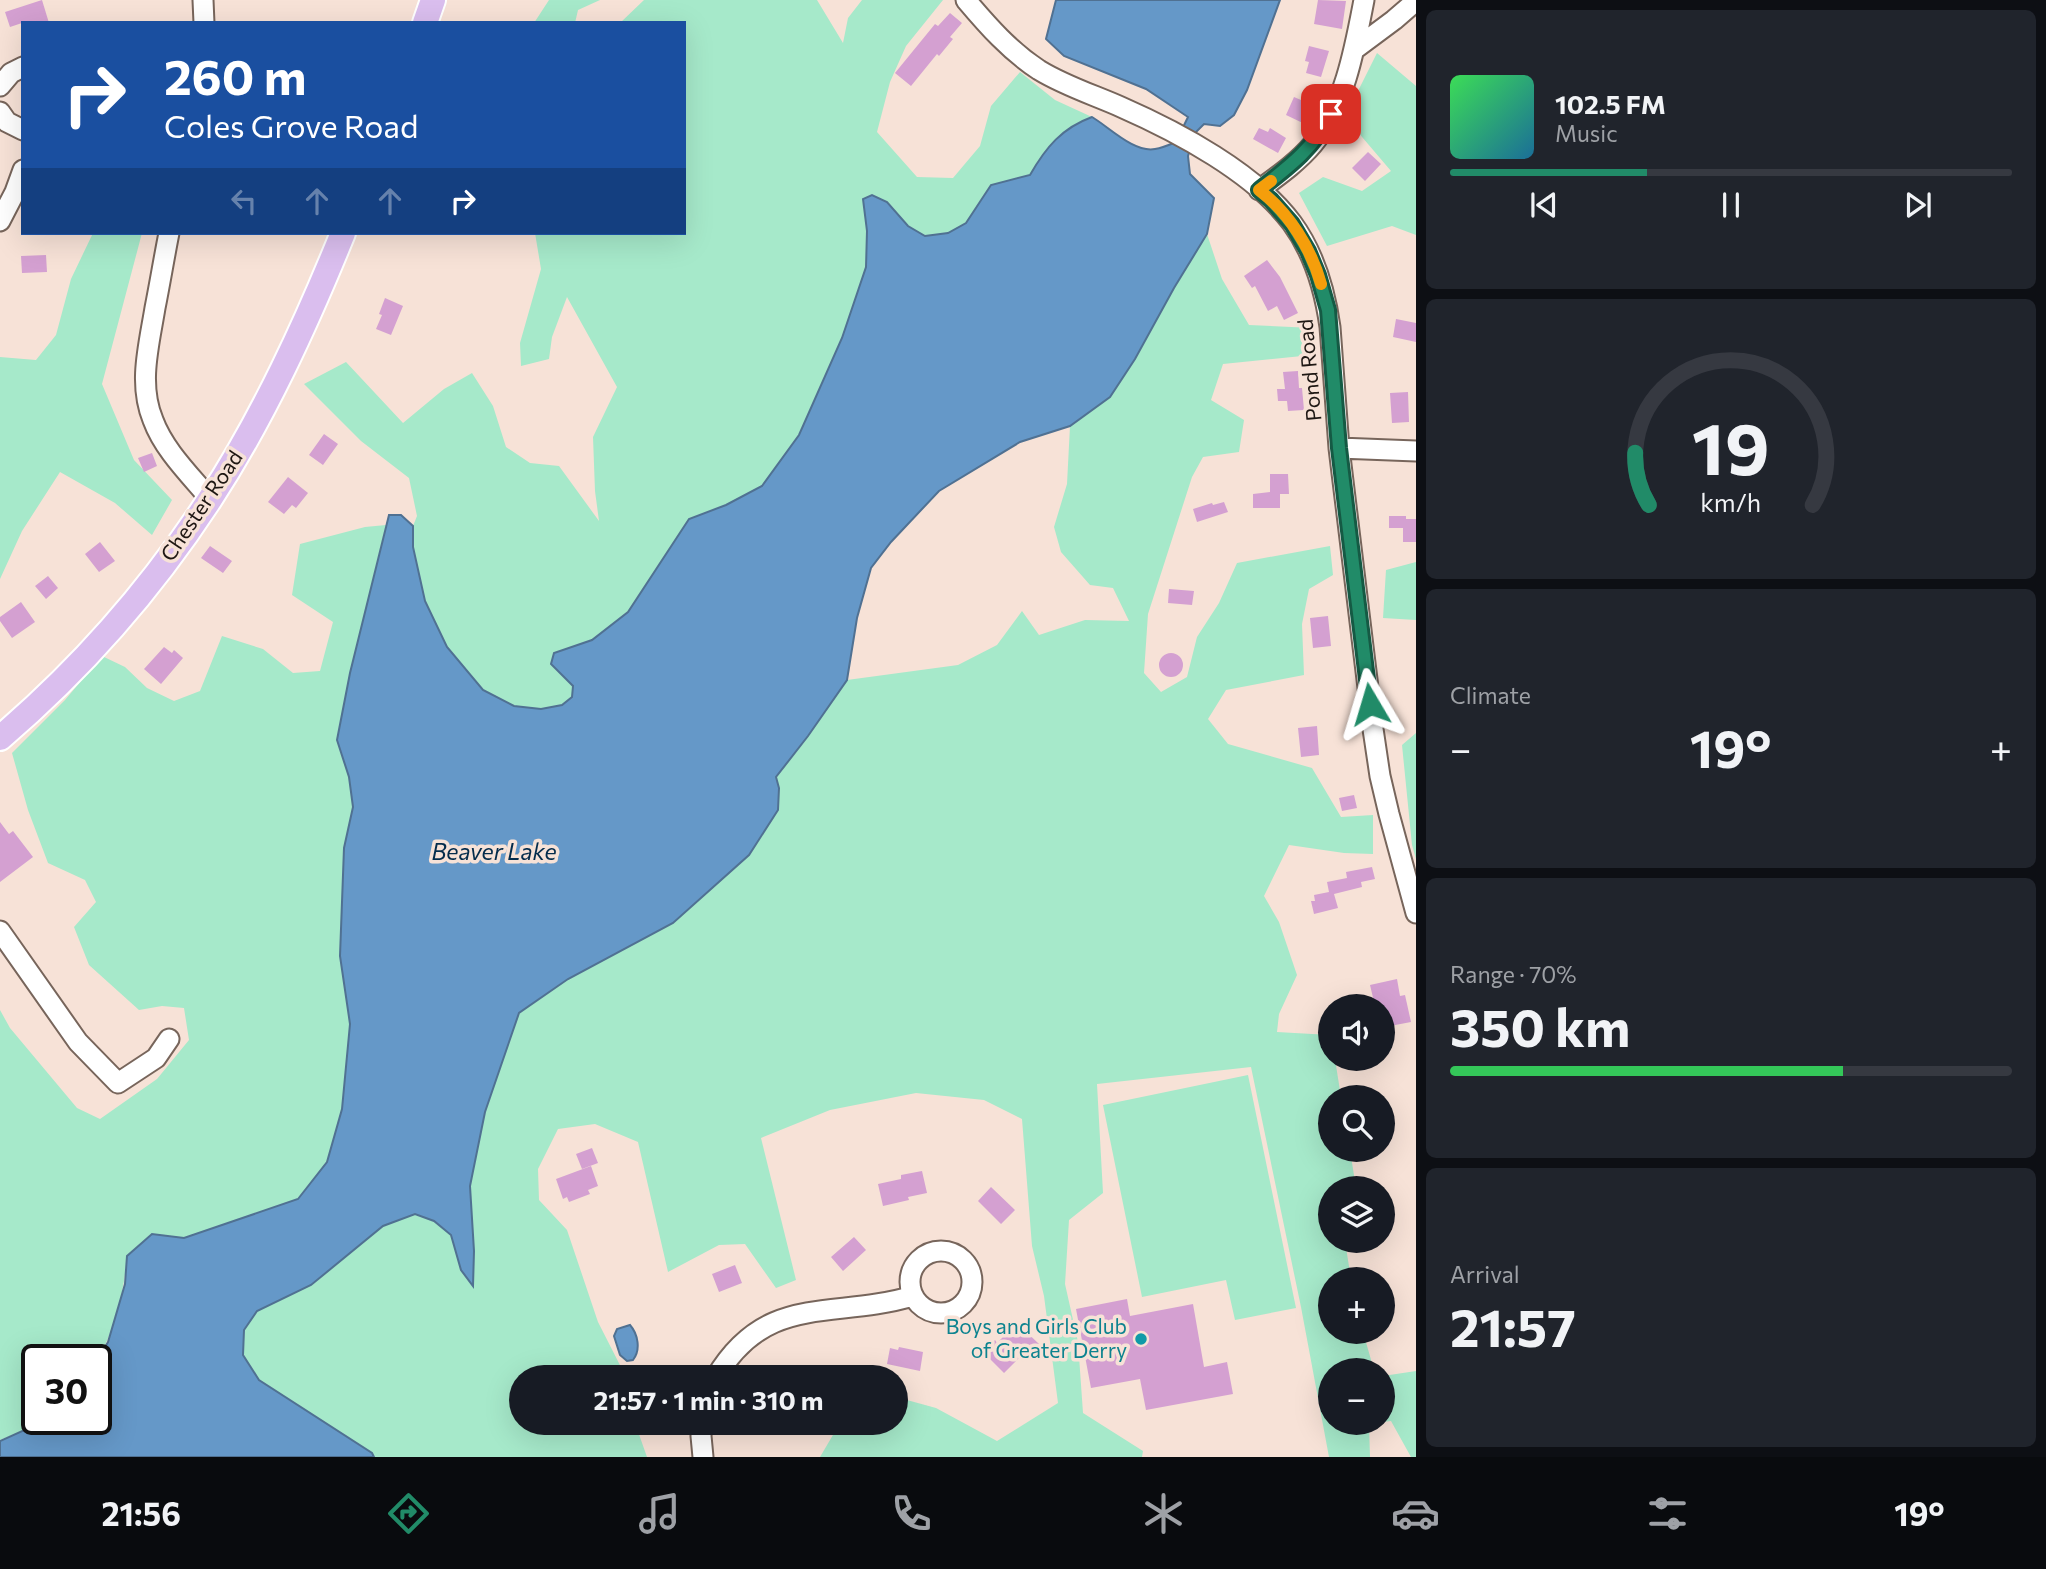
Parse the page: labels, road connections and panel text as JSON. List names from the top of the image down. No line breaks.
{"streets":{"main road":["Chester Road"],"street":["Pond Road"]},"water":["Beaver Lake"],"places":["Boys and Girls Club of Greater Derry"],"page":{"turn":["260 m","Coles Grove Road"],"song":["102.5 FM","Music"],"tile":["Climate",["Range · 70%","350 km"],["Arrival","21:57"]],"heat":["−","19°","+"],"map_buttons":["+","−"],"limit":"30","trip":"21:57 · 1 min · 310 m","tabs":["21:56","19°"],"gauge":["19","km/h"]}}
